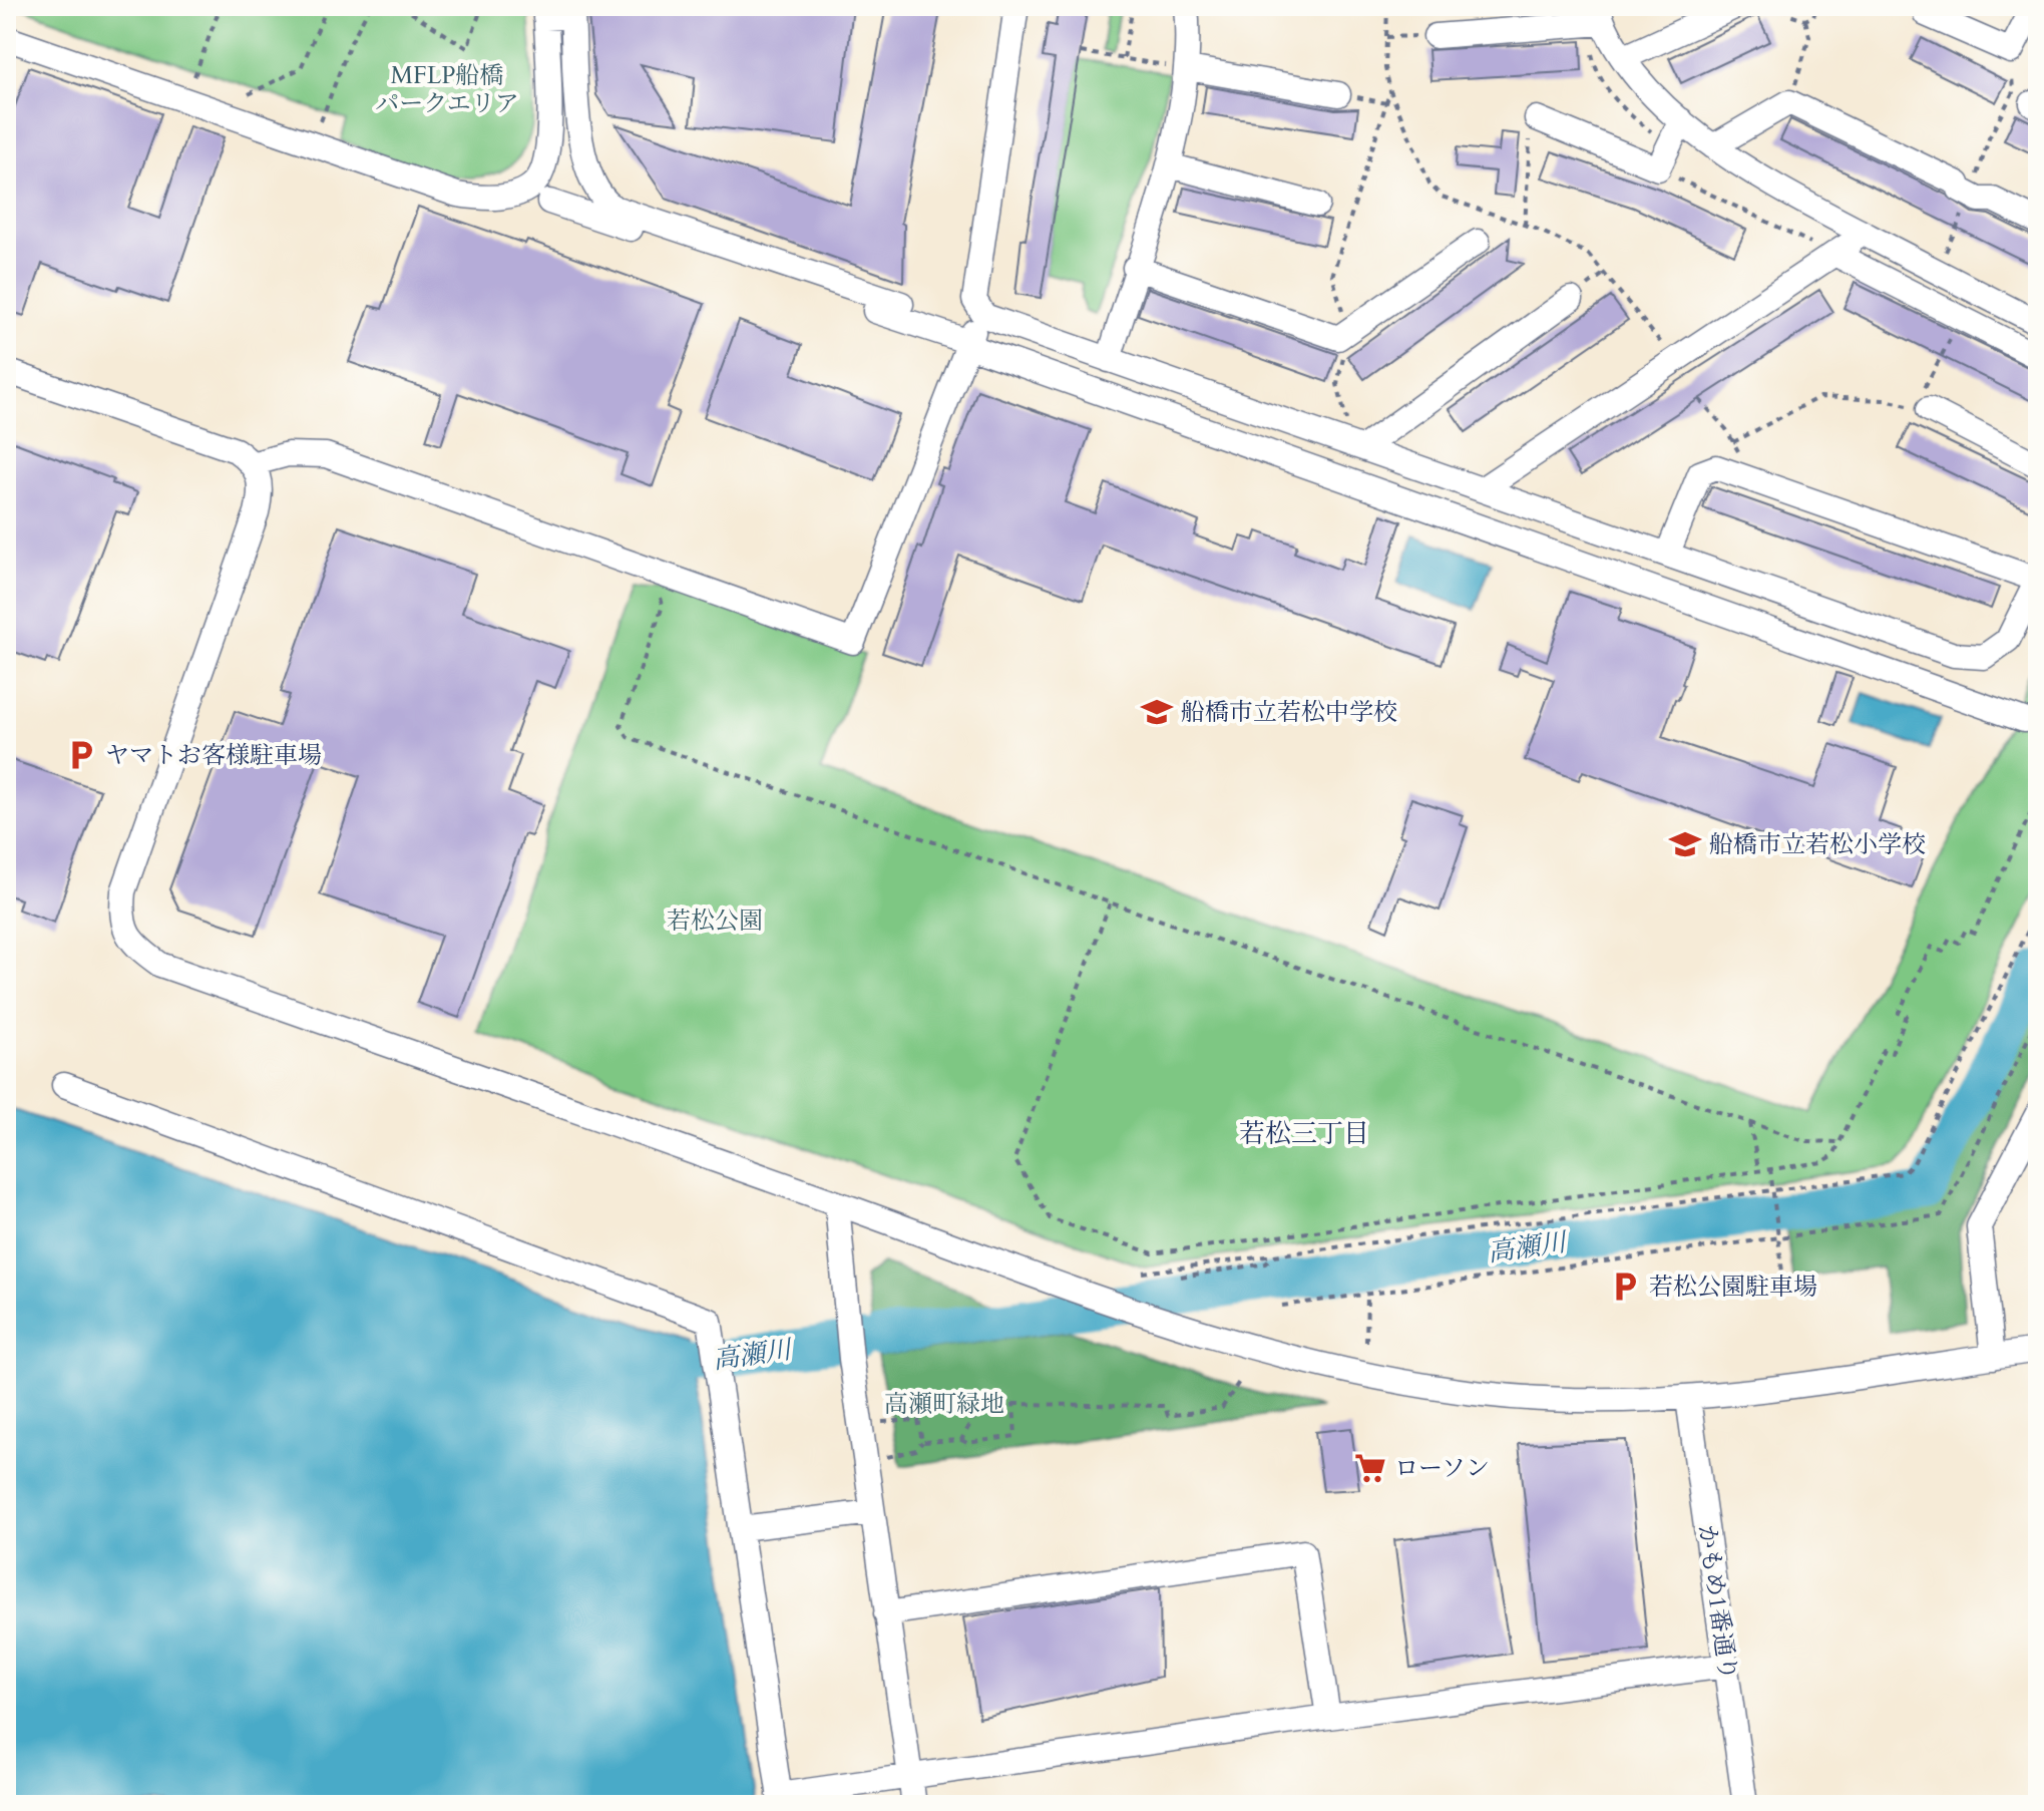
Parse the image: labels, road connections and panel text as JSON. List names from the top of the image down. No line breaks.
{"streets":{"street":["かもめ1番通り"]},"districts":["若松三丁目"],"water":["高瀬川"],"parks":["MFLP船橋 パークエリア","若松公園","高瀬町緑地"],"places":{"school or university":["船橋市立若松中学校","船橋市立若松小学校"],"parking":["ヤマトお客様駐車場","若松公園駐車場"],"supermarket":["ローソン"]}}
